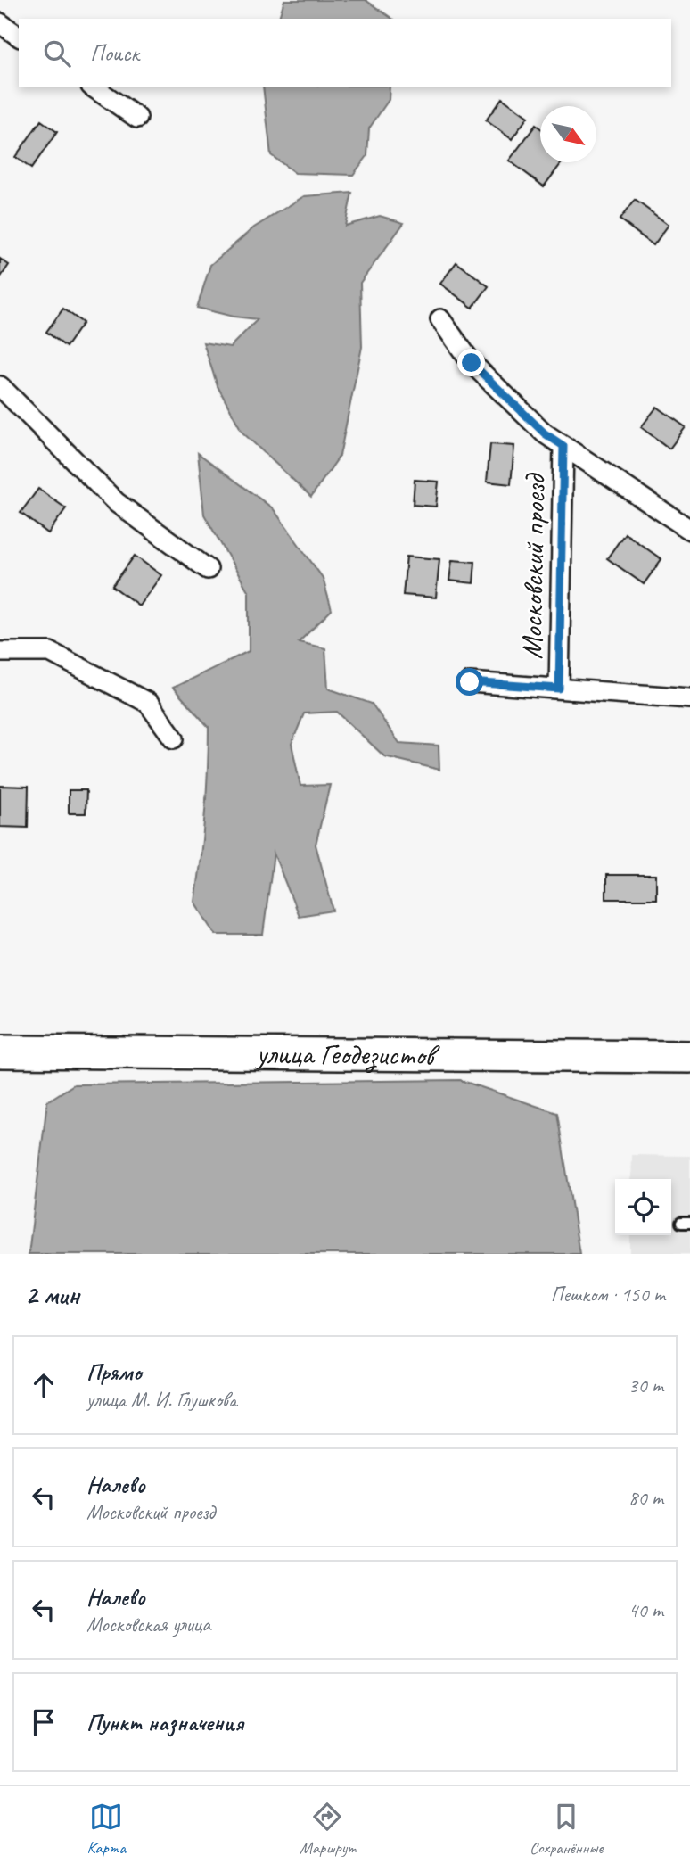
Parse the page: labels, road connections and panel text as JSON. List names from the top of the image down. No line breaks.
{"streets":{"main road":["улица Геодезистов"],"street":["Московский проезд"]},"north":"bottom right","page":{"search":"Поиск","heading":["2 мин","Пешком · 150 m"],"list":[["Прямо","улица М. И. Глушкова","30 m"],["Налево","Московский проезд","80 m"],["Налево","Московская улица","40 m"],"Пункт назначения"],"nav":["Карта","Маршрут","Сохранённые"]}}
